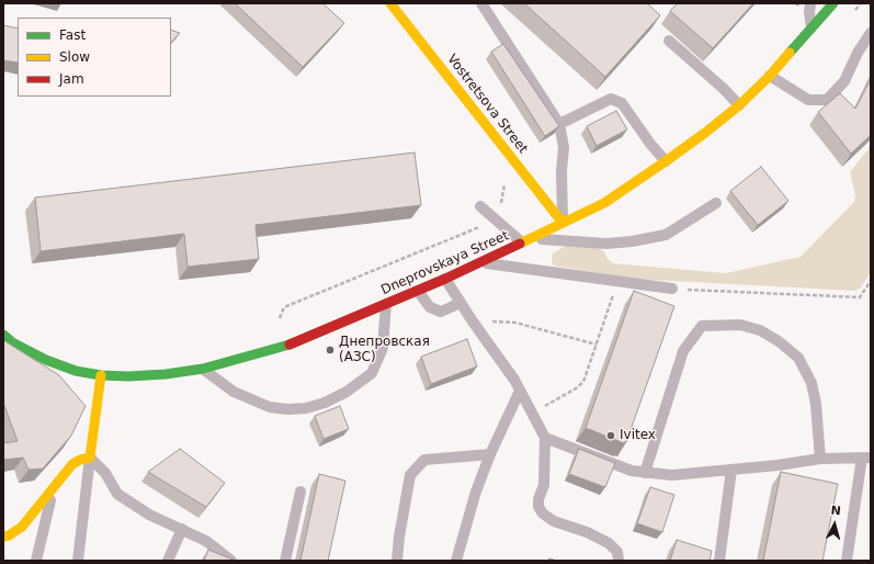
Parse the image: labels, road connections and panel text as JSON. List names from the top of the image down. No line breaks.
{"streets":{"main road":["Vostretsova Street","Dneprovskaya Street"]},"crossings":[["Vostretsova Street","Dneprovskaya Street"]],"places":["Днепровская (АЗС)","Ivitex"],"legend":["Fast","Slow","Jam"],"north":"top"}
